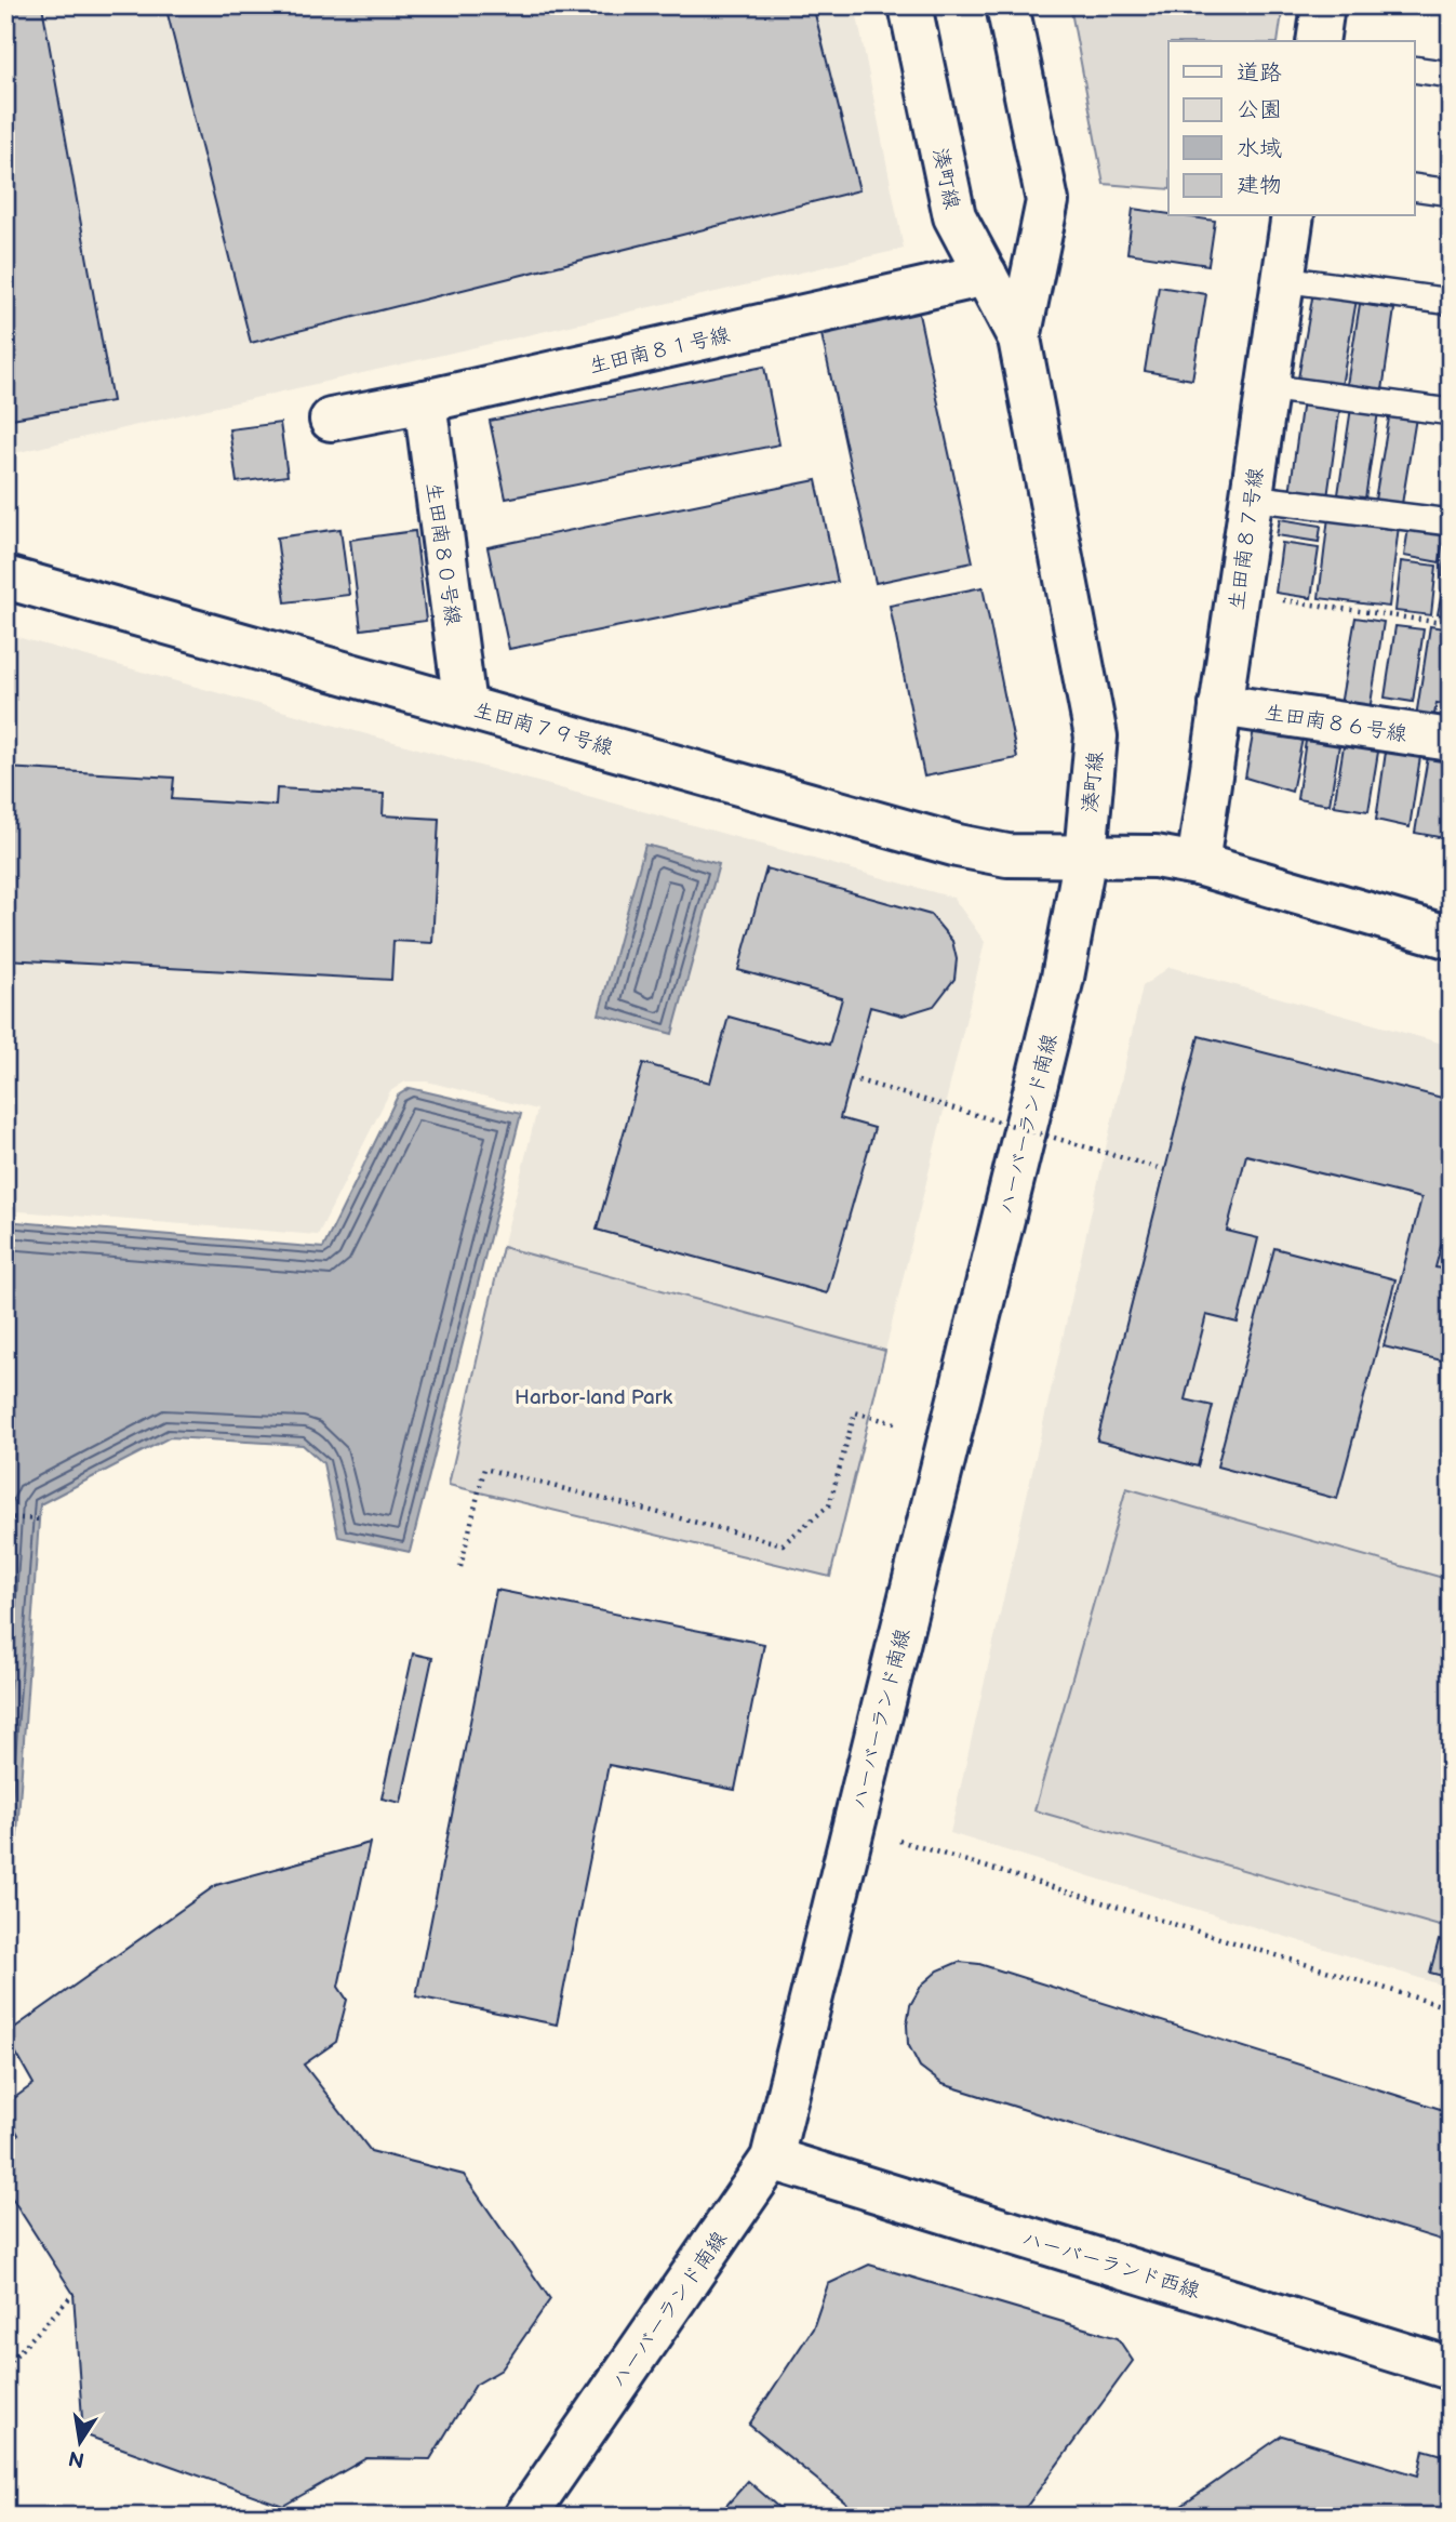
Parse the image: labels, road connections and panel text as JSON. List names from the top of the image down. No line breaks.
{"streets":{"street":["湊町線","生田南８１号線","生田南８７号線","生田南８０号線","生田南８６号線","生田南７９号線","ハーバーランド南線","ハーバーランド西線"]},"crossings":[["湊町線","生田南８１号線"],["湊町線","生田南７９号線"],["湊町線","ハーバーランド南線"],["生田南８１号線","生田南８０号線"],["生田南８７号線","生田南８６号線"],["生田南８０号線","生田南７９号線"],["生田南７９号線","ハーバーランド南線"],["ハーバーランド南線","ハーバーランド西線"]],"parks":["Harbor-land Park"],"legend":["道路","公園","水域","建物"],"north":"bottom"}
